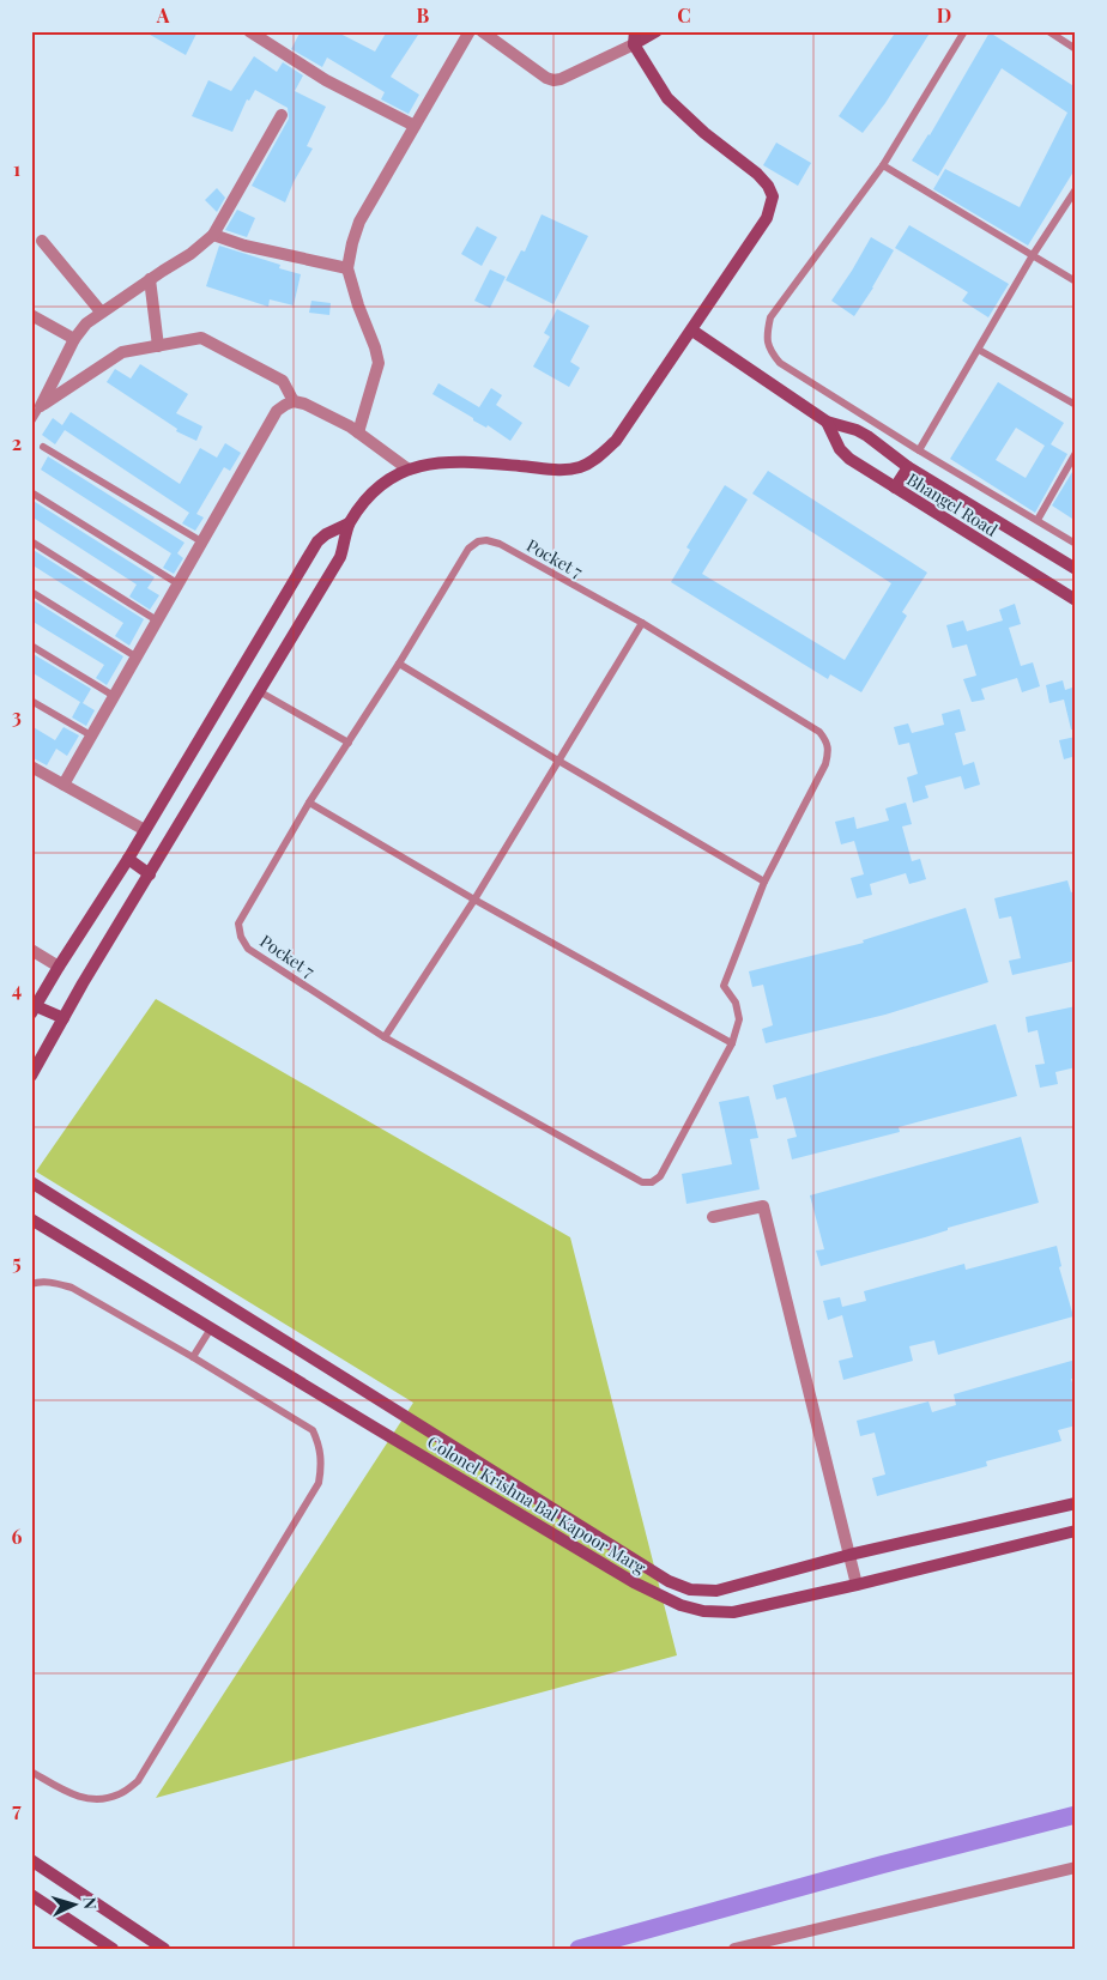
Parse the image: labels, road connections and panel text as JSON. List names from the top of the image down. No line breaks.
{"streets":{"street":["Bhangel Road","Colonel Krishna Bal Kapoor Marg"],"lane":["Pocket 7"]},"north":"right","grid":{"columns":["A","B","C","D"],"rows":["1","2","3","4","5","6","7"]}}
